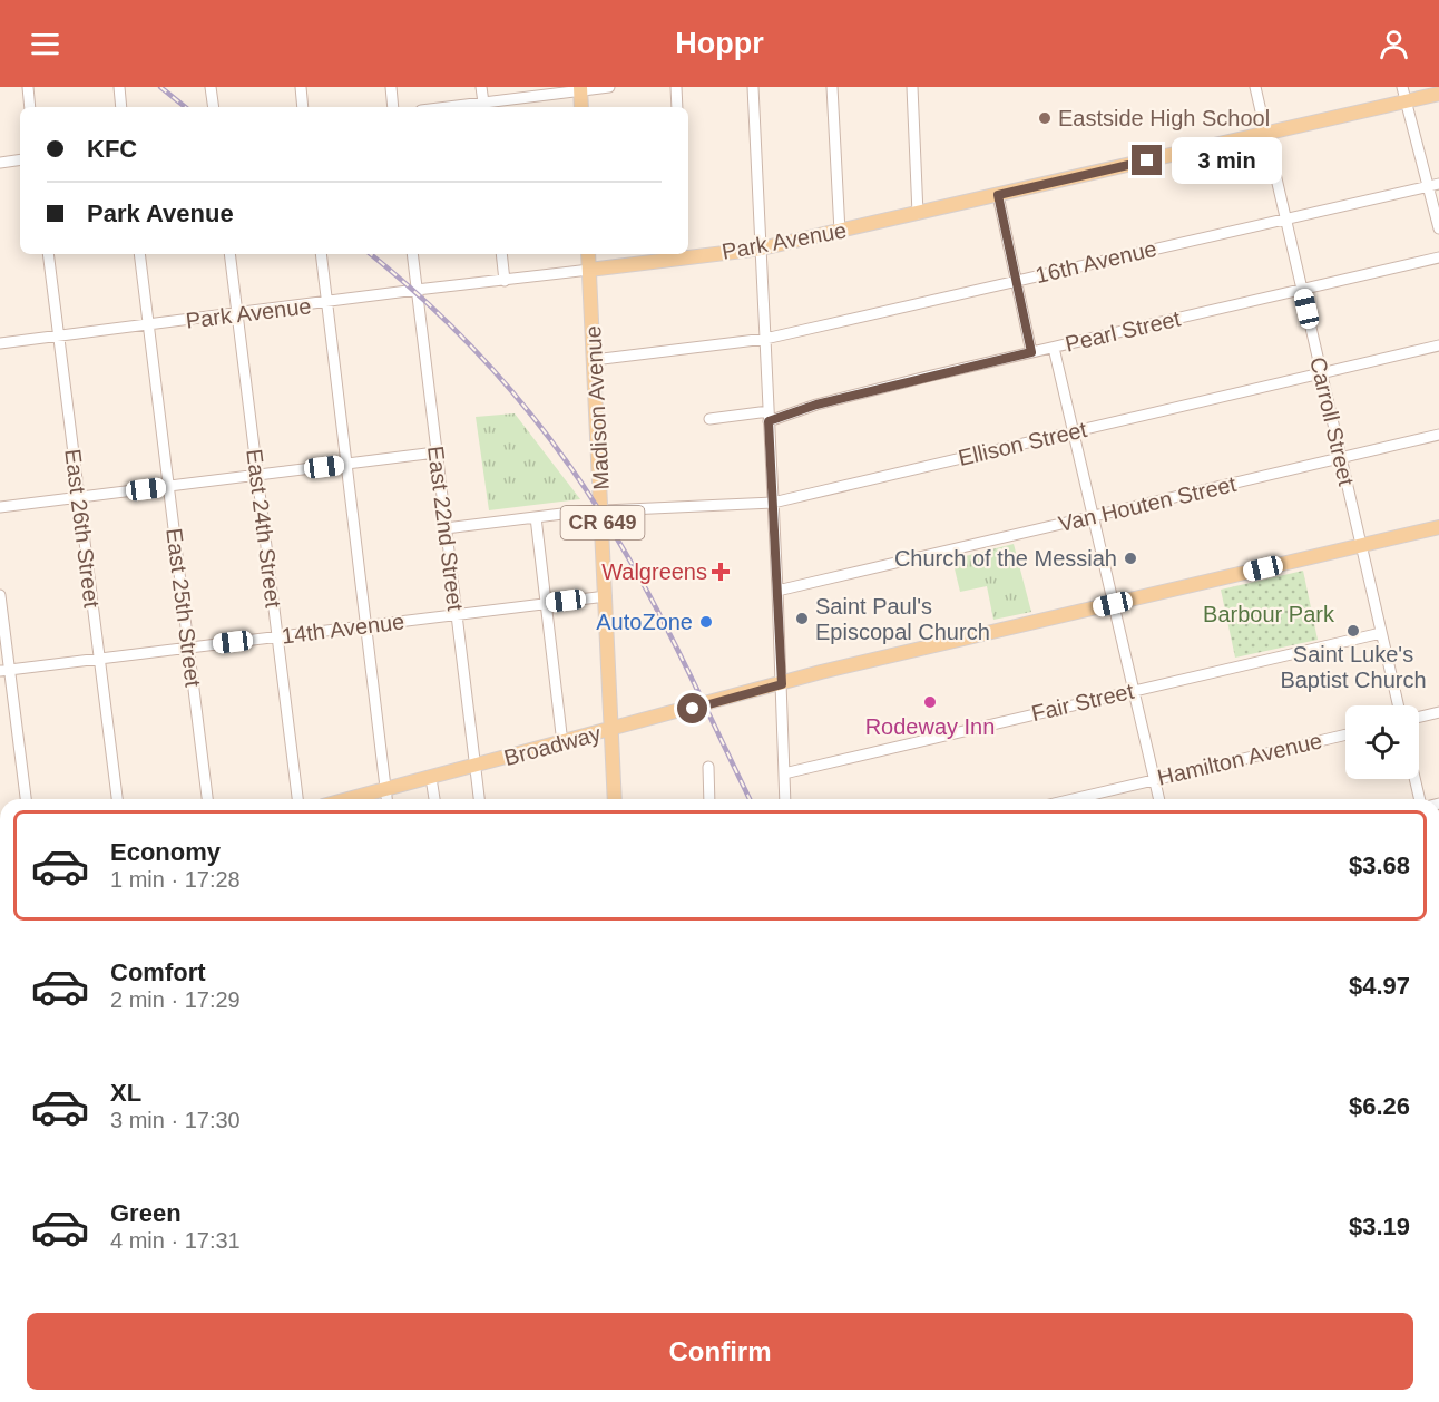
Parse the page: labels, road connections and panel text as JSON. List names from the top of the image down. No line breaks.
{"streets":{"main road":["Park Avenue","Madison Avenue","CR 649","Broadway"],"street":["16th Avenue","Pearl Street","Carroll Street","Ellison Street","Van Houten Street","East 26th Street","East 24th Street","East 22nd Street","East 25th Street","14th Avenue","Fair Street","Hamilton Avenue"]},"crossings":[["Park Avenue","Madison Avenue"],["Park Avenue","Carroll Street"],["Park Avenue","East 26th Street"],["Park Avenue","East 24th Street"],["Park Avenue","East 22nd Street"],["Park Avenue","East 25th Street"],["16th Avenue","Madison Avenue"],["16th Avenue","Carroll Street"],["Pearl Street","Carroll Street"],["Madison Avenue","Ellison Street"],["Madison Avenue","14th Avenue"],["Madison Avenue","Broadway"],["Carroll Street","Ellison Street"],["Carroll Street","Van Houten Street"],["Carroll Street","Fair Street"],["Carroll Street","Broadway"],["Ellison Street","East 22nd Street"],["East 26th Street","14th Avenue"],["East 24th Street","14th Avenue"],["East 22nd Street","14th Avenue"],["East 22nd Street","Broadway"],["East 25th Street","14th Avenue"]],"parks":["Barbour Park"],"places":{"other":["Eastside High School","Church of the Messiah","Saint Paul's Episcopal Church","AutoZone","Saint Luke's Baptist Church","Rodeway Inn"],"health":["Walgreens"]},"page":{"header":"Hoppr","banner":["KFC","Park Avenue"],"bubble":"3 min","list":[{"name":"Economy","note":"1 min · 17:28","value":"$3.68"},{"name":"Comfort","note":"2 min · 17:29","value":"$4.97"},{"name":"XL","note":"3 min · 17:30","value":"$6.26"},{"name":"Green","note":"4 min · 17:31","value":"$3.19"}],"buttons":"Confirm"}}
